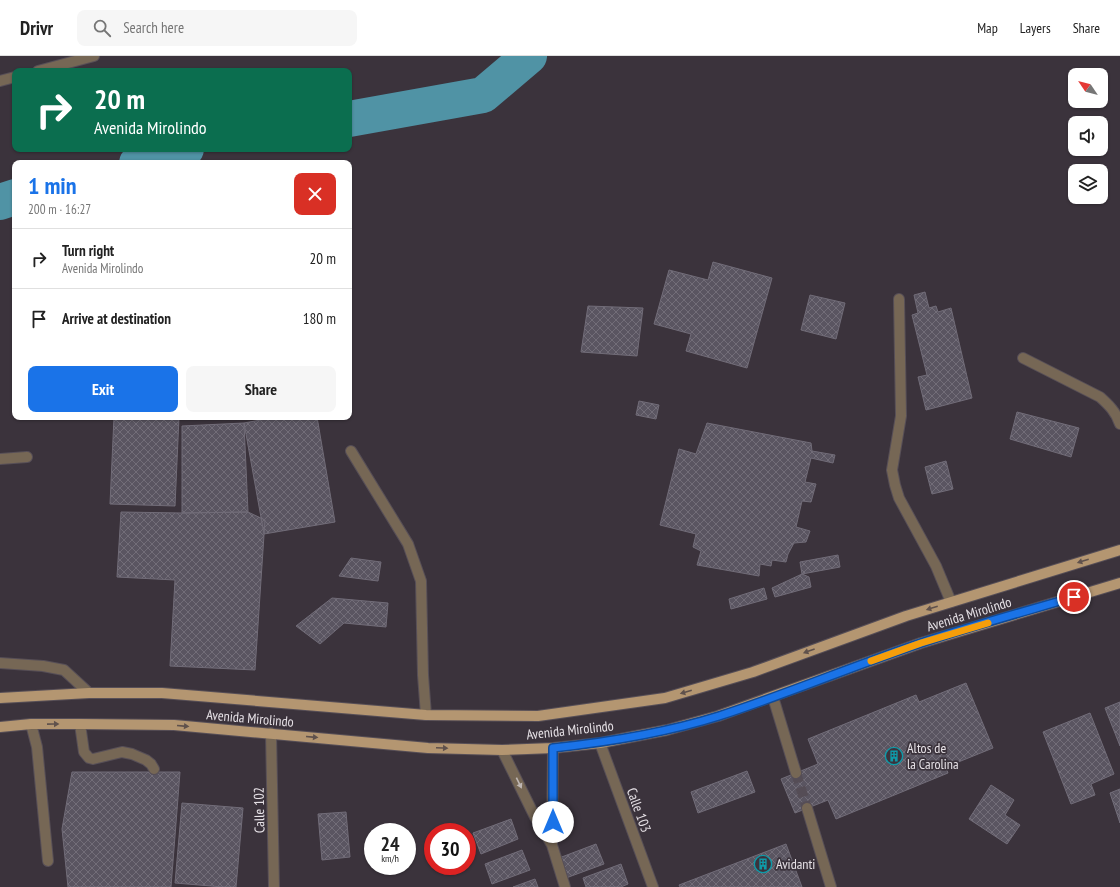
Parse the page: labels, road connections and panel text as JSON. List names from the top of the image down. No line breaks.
{"streets":{"main road":["Avenida Mirolindo"],"street":["Calle 102","Calle 103"]},"crossings":[["Avenida Mirolindo","Calle 102"],["Avenida Mirolindo","Calle 103"]],"places":{"building":["Altos de la Carolina","Avidanti"]},"north":"top left","page":{"header":"Drivr","search":"Search here","nav":["Map","Layers","Share"],"turn":["20 m","Avenida Mirolindo"],"heading":["1 min","200 m · 16:27"],"list":[{"name":"Turn right","note":"Avenida Mirolindo","value":"20 m"},{"name":"Arrive at destination","value":"180 m"}],"buttons":["Exit","Share"],"speed":"24 km/h","limit":"30"}}
